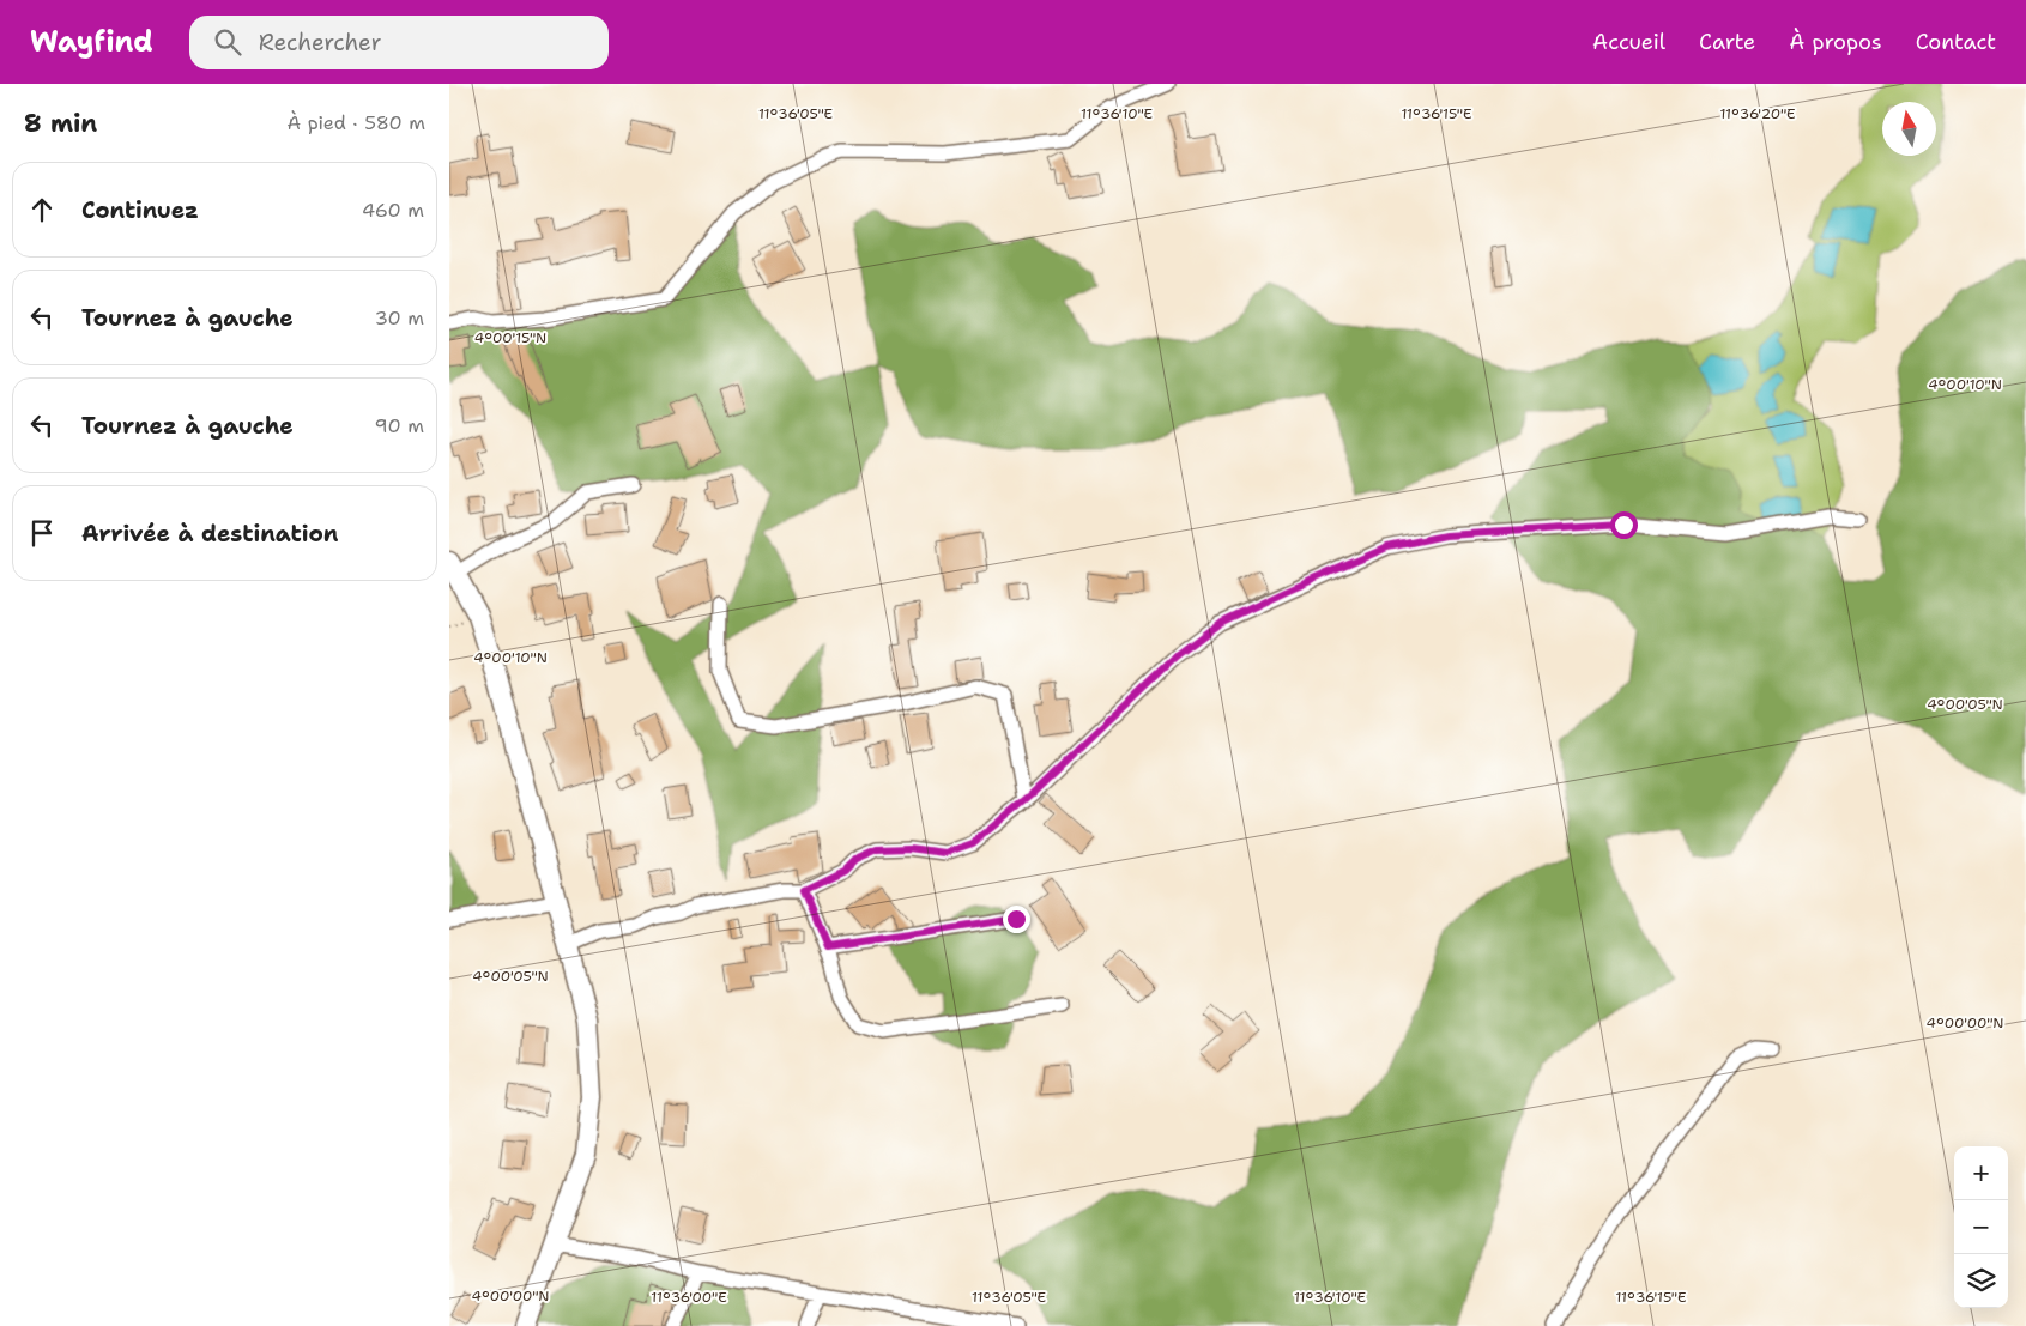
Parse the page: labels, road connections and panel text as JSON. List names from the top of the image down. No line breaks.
{"north":"top","page":{"header":"Wayfind","search":"Rechercher","nav":["Accueil","Carte","À propos","Contact"],"heading":["8 min","À pied · 580 m"],"list":[["Continuez","460 m"],["Tournez à gauche","30 m"],["Tournez à gauche","90 m"],"Arrivée à destination"],"map_buttons":["+","−"]},"coordinates":["11°36'05\"E","11°36'10\"E","11°36'20\"E","11°36'15\"E","4°00'15\"N","4°00'10\"N","4°00'05\"N","4°00'00\"N","11°36'00\"E"]}
